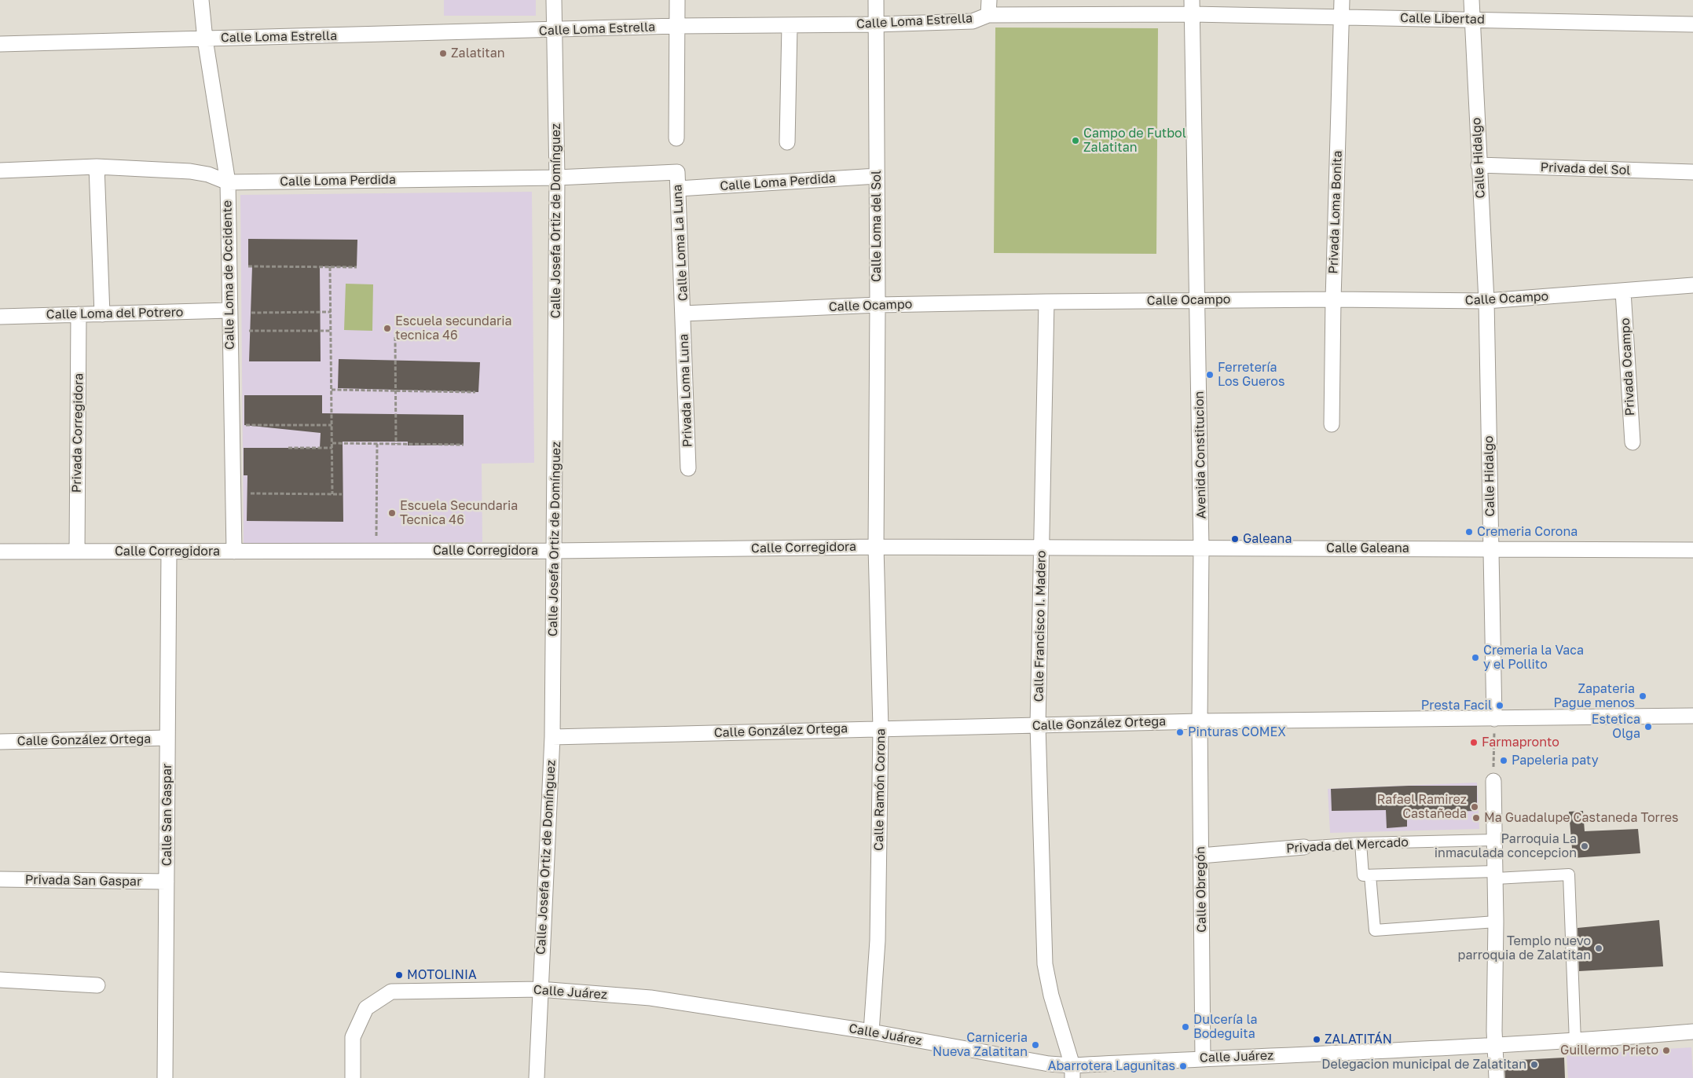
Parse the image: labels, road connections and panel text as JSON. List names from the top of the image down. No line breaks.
{"streets":{"street":["Calle Libertad","Calle Loma Estrella","Calle Hidalgo","Privada del Sol","Calle Loma Perdida","Privada Loma Bonita","Calle Josefa Ortiz de Domínguez","Calle Loma del Sol","Calle Loma La Luna","Calle Loma de Occidente","Calle Ocampo","Calle Loma del Potrero","Privada Ocampo","Privada Loma Luna","Privada Corregidora","Avenida Constitucion","Calle Corregidora","Calle Galeana","Calle Francisco I. Madero","Calle González Ortega","Calle Ramón Corona","Calle San Gaspar","Privada del Mercado","Privada San Gaspar","Calle Obregón","Calle Juárez"]},"crossings":[["Calle Libertad","Calle Loma Estrella"],["Calle Libertad","Calle Hidalgo"],["Calle Libertad","Privada Loma Bonita"],["Calle Libertad","Avenida Constitucion"],["Calle Loma Estrella","Calle Josefa Ortiz de Domínguez"],["Calle Loma Estrella","Calle Loma del Sol"],["Calle Loma Estrella","Calle Loma de Occidente"],["Calle Loma Estrella","Avenida Constitucion"],["Calle Hidalgo","Privada del Sol"],["Calle Hidalgo","Calle Ocampo"],["Calle Hidalgo","Calle Galeana"],["Calle Hidalgo","Calle González Ortega"],["Calle Loma Perdida","Calle Josefa Ortiz de Domínguez"],["Calle Loma Perdida","Calle Loma del Sol"],["Calle Loma Perdida","Calle Loma La Luna"],["Calle Loma Perdida","Calle Loma de Occidente"],["Privada Loma Bonita","Calle Ocampo"],["Calle Josefa Ortiz de Domínguez","Calle Corregidora"],["Calle Josefa Ortiz de Domínguez","Calle González Ortega"],["Calle Josefa Ortiz de Domínguez","Calle Juárez"],["Calle Loma del Sol","Calle Ocampo"],["Calle Loma del Sol","Calle Corregidora"],["Calle Loma del Sol","Calle Ramón Corona"],["Calle Loma La Luna","Calle Ocampo"],["Calle Loma La Luna","Privada Loma Luna"],["Calle Loma de Occidente","Calle Loma del Potrero"],["Calle Loma de Occidente","Calle Corregidora"],["Calle Ocampo","Privada Ocampo"],["Calle Ocampo","Privada Loma Luna"],["Calle Ocampo","Avenida Constitucion"],["Calle Ocampo","Calle Francisco I. Madero"],["Calle Loma del Potrero","Privada Corregidora"],["Privada Corregidora","Calle Corregidora"],["Avenida Constitucion","Calle Galeana"],["Avenida Constitucion","Calle González Ortega"],["Avenida Constitucion","Calle Obregón"],["Calle Corregidora","Calle Galeana"],["Calle Corregidora","Calle Francisco I. Madero"],["Calle Corregidora","Calle Ramón Corona"],["Calle Corregidora","Calle San Gaspar"],["Calle Galeana","Calle Francisco I. Madero"],["Calle Francisco I. Madero","Calle González Ortega"],["Calle Francisco I. Madero","Calle Juárez"],["Calle González Ortega","Calle Ramón Corona"],["Calle González Ortega","Calle San Gaspar"],["Calle González Ortega","Calle Obregón"],["Calle Ramón Corona","Calle Juárez"],["Calle San Gaspar","Privada San Gaspar"],["Privada del Mercado","Calle Obregón"],["Calle Obregón","Calle Juárez"]],"places":["Zalatitan","Campo de Futbol Zalatitan","Escuela secundaria tecnica 46","Ferretería Los Gueros","Escuela Secundaria Tecnica 46","Cremeria Corona","Galeana","Cremeria la Vaca y el Pollito","Zapateria Pague menos","Presta Facil","Estetica Olga","Pinturas COMEX","Farmapronto","Papeleria paty","Rafael Ramirez Castañeda","Ma Guadalupe Castaneda Torres","Parroquia La inmaculada concepcion","Templo nuevo parroquia de Zalatitan","MOTOLINIA","Dulcería la Bodeguita","ZALATITÁN","Carniceria Nueva Zalatitan","Guillermo Prieto","Delegacion municipal de Zalatitan","Abarrotera Lagunitas"]}
